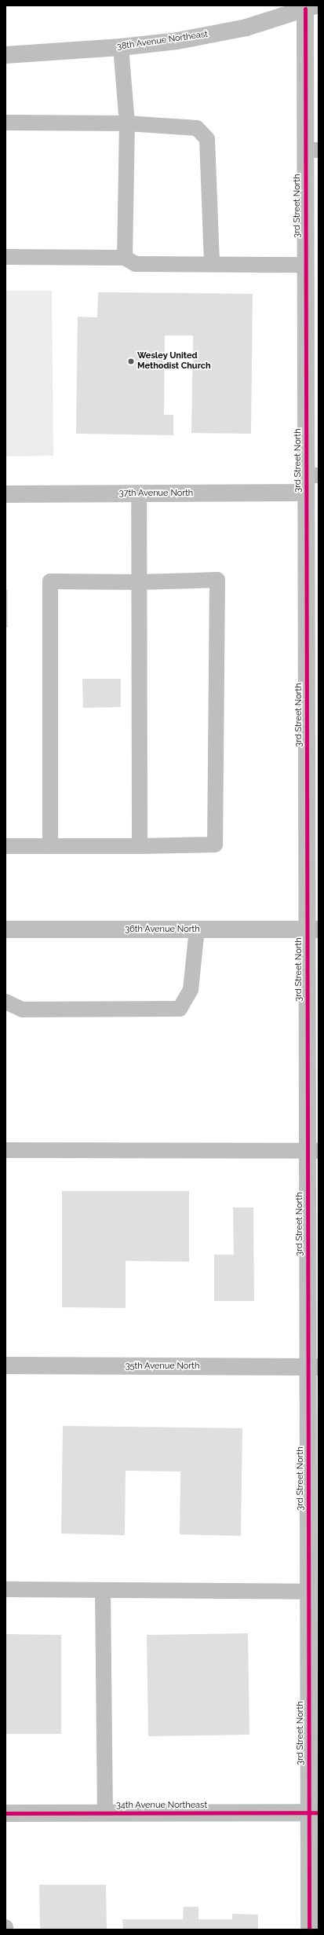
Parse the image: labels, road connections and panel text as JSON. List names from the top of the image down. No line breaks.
{"streets":{"street":["38th Avenue Northeast","3rd Street North","37th Avenue North","36th Avenue North","35th Avenue North","34th Avenue Northeast"]},"crossings":[["38th Avenue Northeast","3rd Street North"],["3rd Street North","37th Avenue North"],["3rd Street North","36th Avenue North"],["3rd Street North","35th Avenue North"],["3rd Street North","34th Avenue Northeast"]],"places":["Wesley United Methodist Church"]}
